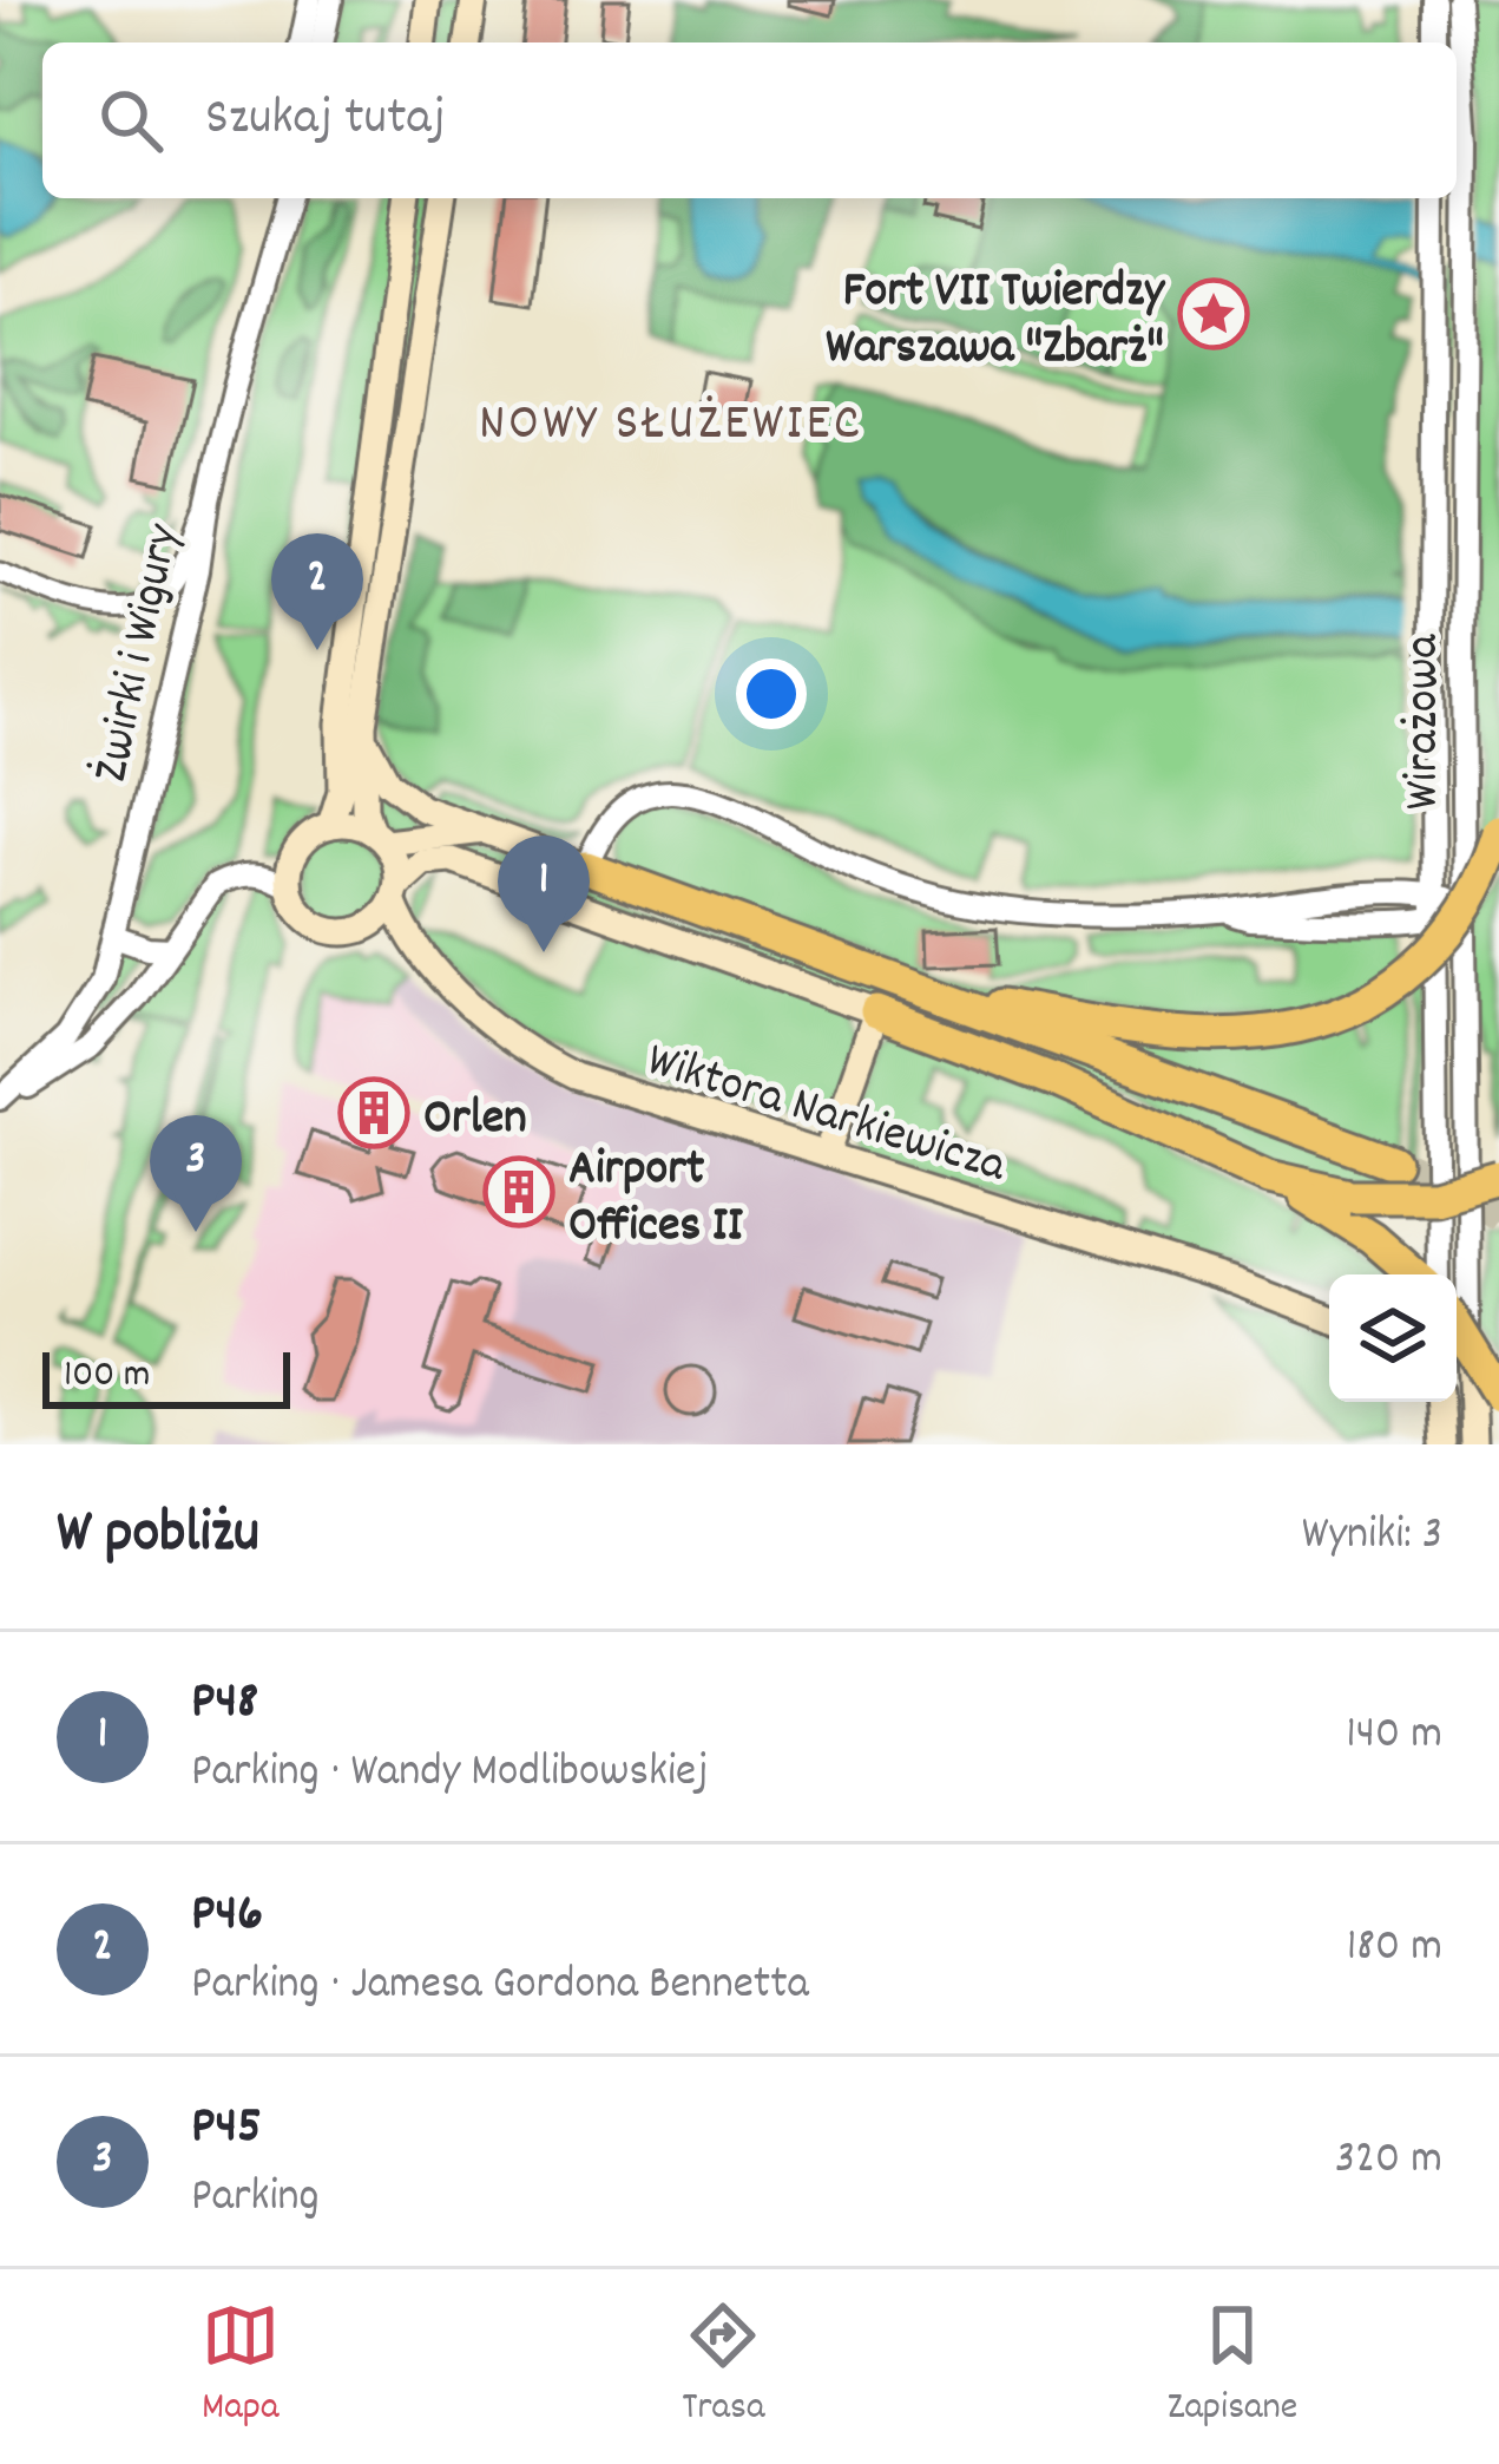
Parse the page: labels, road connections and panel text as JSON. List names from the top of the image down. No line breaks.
{"streets":{"main road":["Wirażowa","Wiktora Narkiewicza"],"street":["Żwirki i Wigury"]},"districts":["NOWY SŁUŻEWIEC"],"places":{"place":["Fort VII Twierdzy Warszawa \"Zbarż\""],"building":["Orlen","Airport Offices II"]},"scale_bar":"100 m","page":{"search":"Szukaj tutaj","pins":["2","1","3"],"scale":"100 m","heading":["W pobliżu","Wyniki: 3"],"list":[{"mark":"1","name":"P48","note":"Parking · Wandy Modlibowskiej","value":"140 m"},{"mark":"2","name":"P46","note":"Parking · Jamesa Gordona Bennetta","value":"180 m"},{"mark":"3","name":"P45","note":"Parking","value":"320 m"}],"nav":["Mapa","Trasa","Zapisane"]}}
